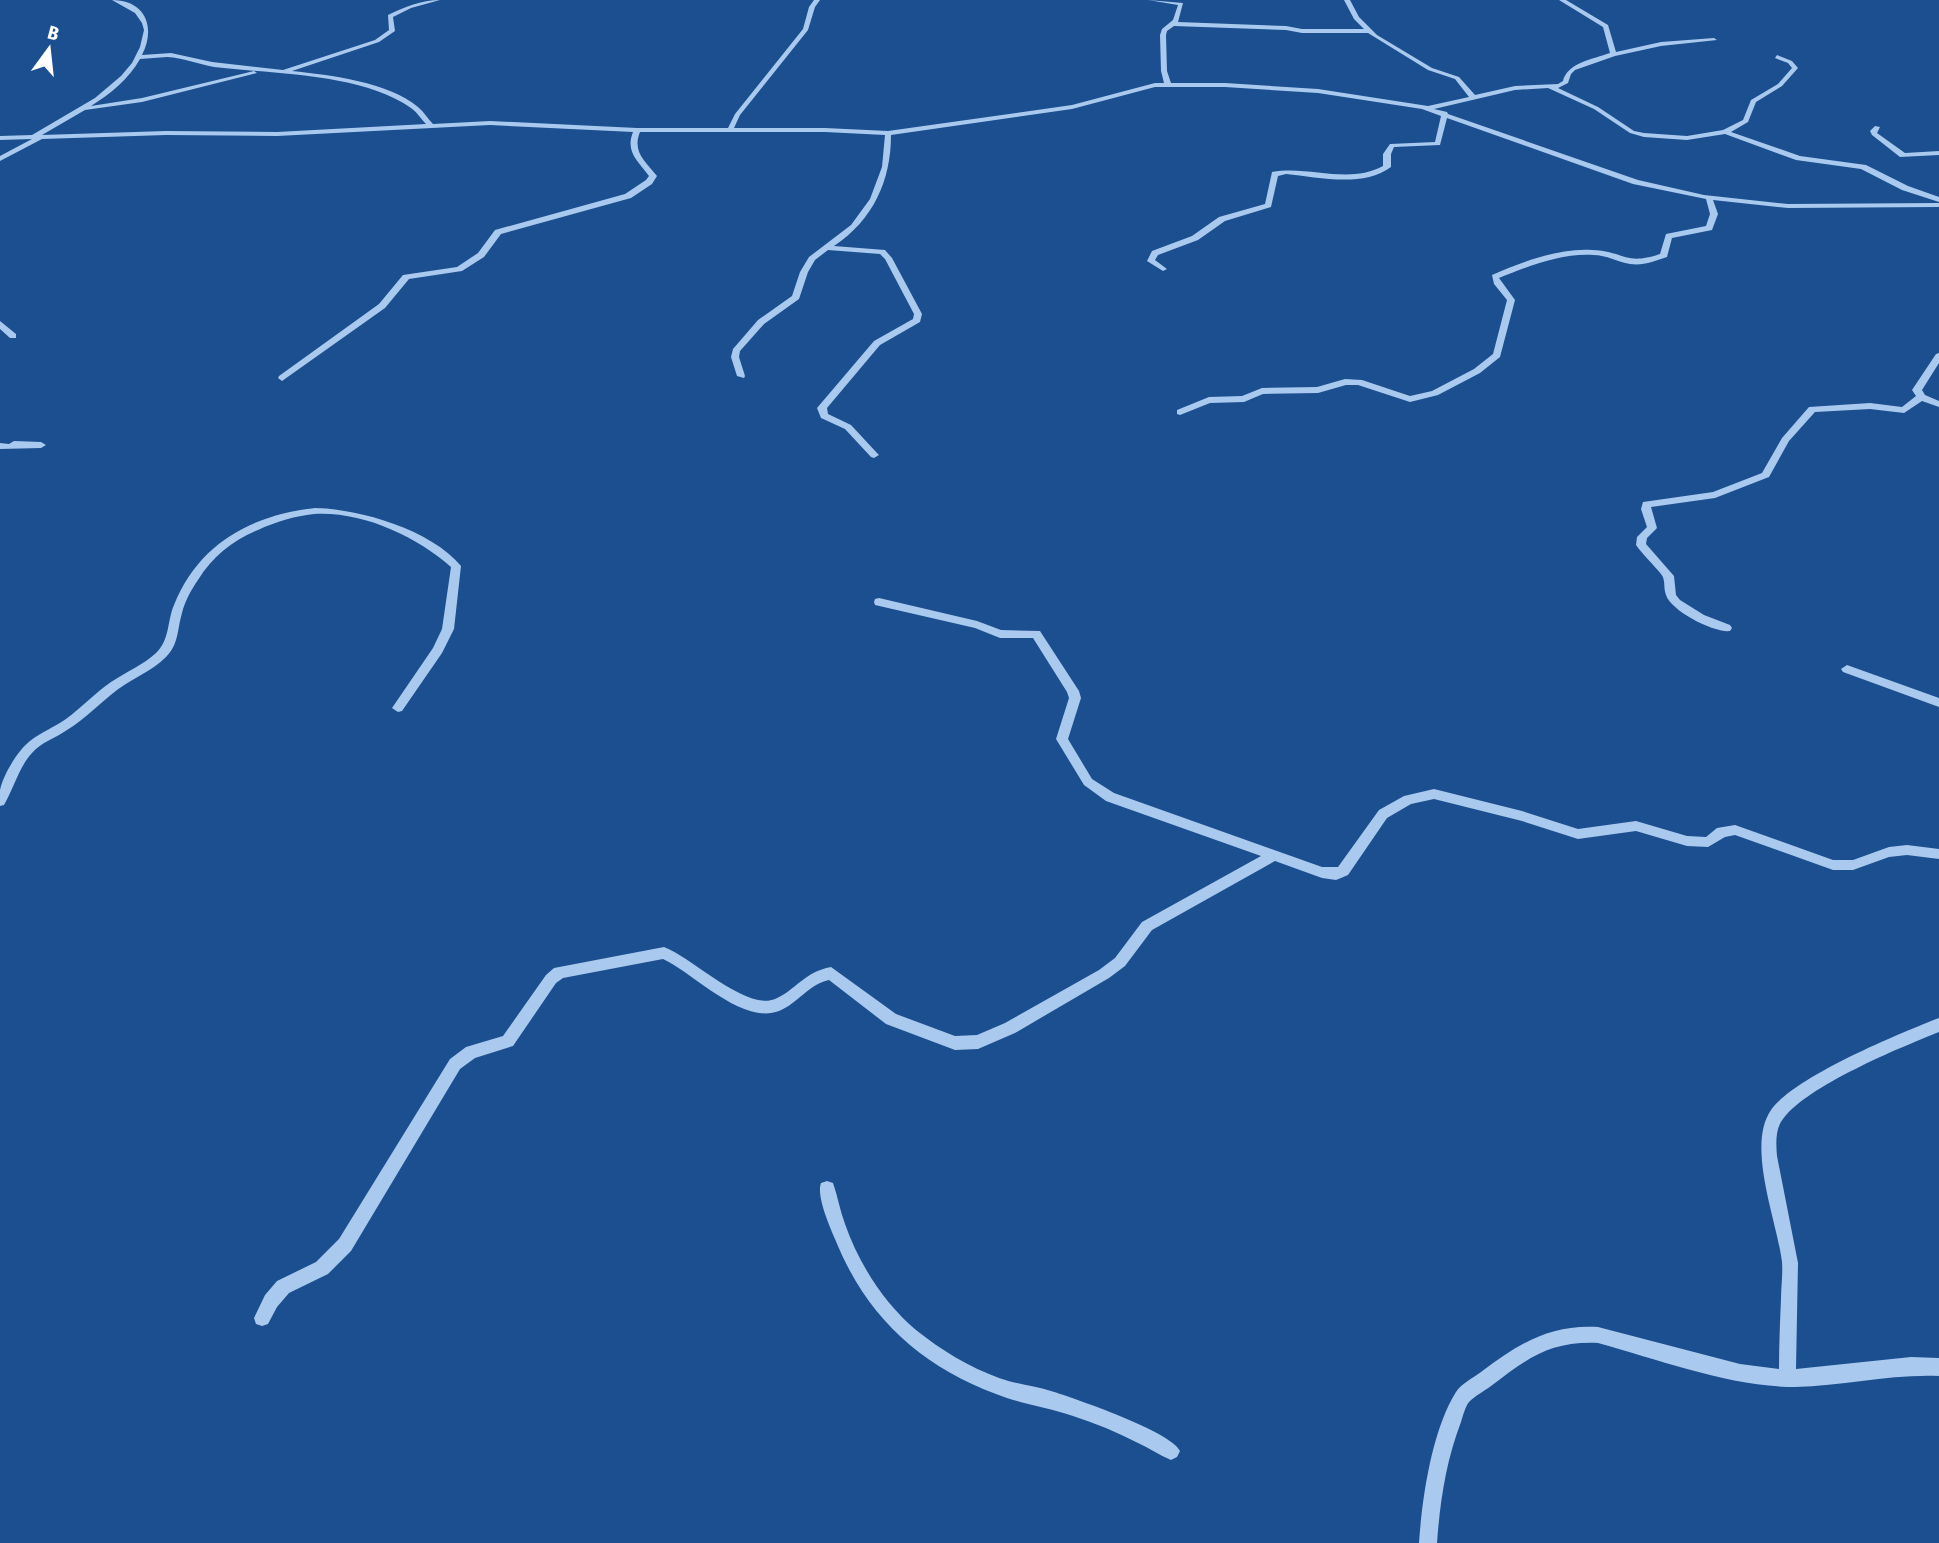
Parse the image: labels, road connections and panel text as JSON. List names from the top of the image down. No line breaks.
{"north":"top"}
